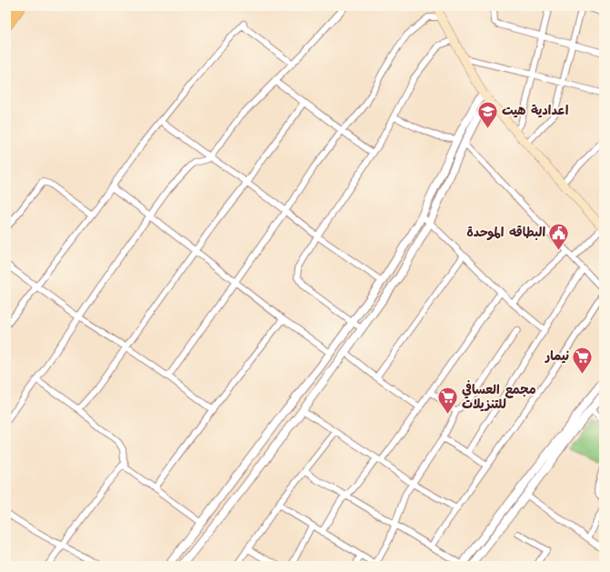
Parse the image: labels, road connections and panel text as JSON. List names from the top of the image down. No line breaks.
{"places":{"school or university":["اعدادية هيت"],"public building":["البطاقه الموحدة"],"supermarket":["نيمار","مجمع العسافي للتنزيلات"]}}
